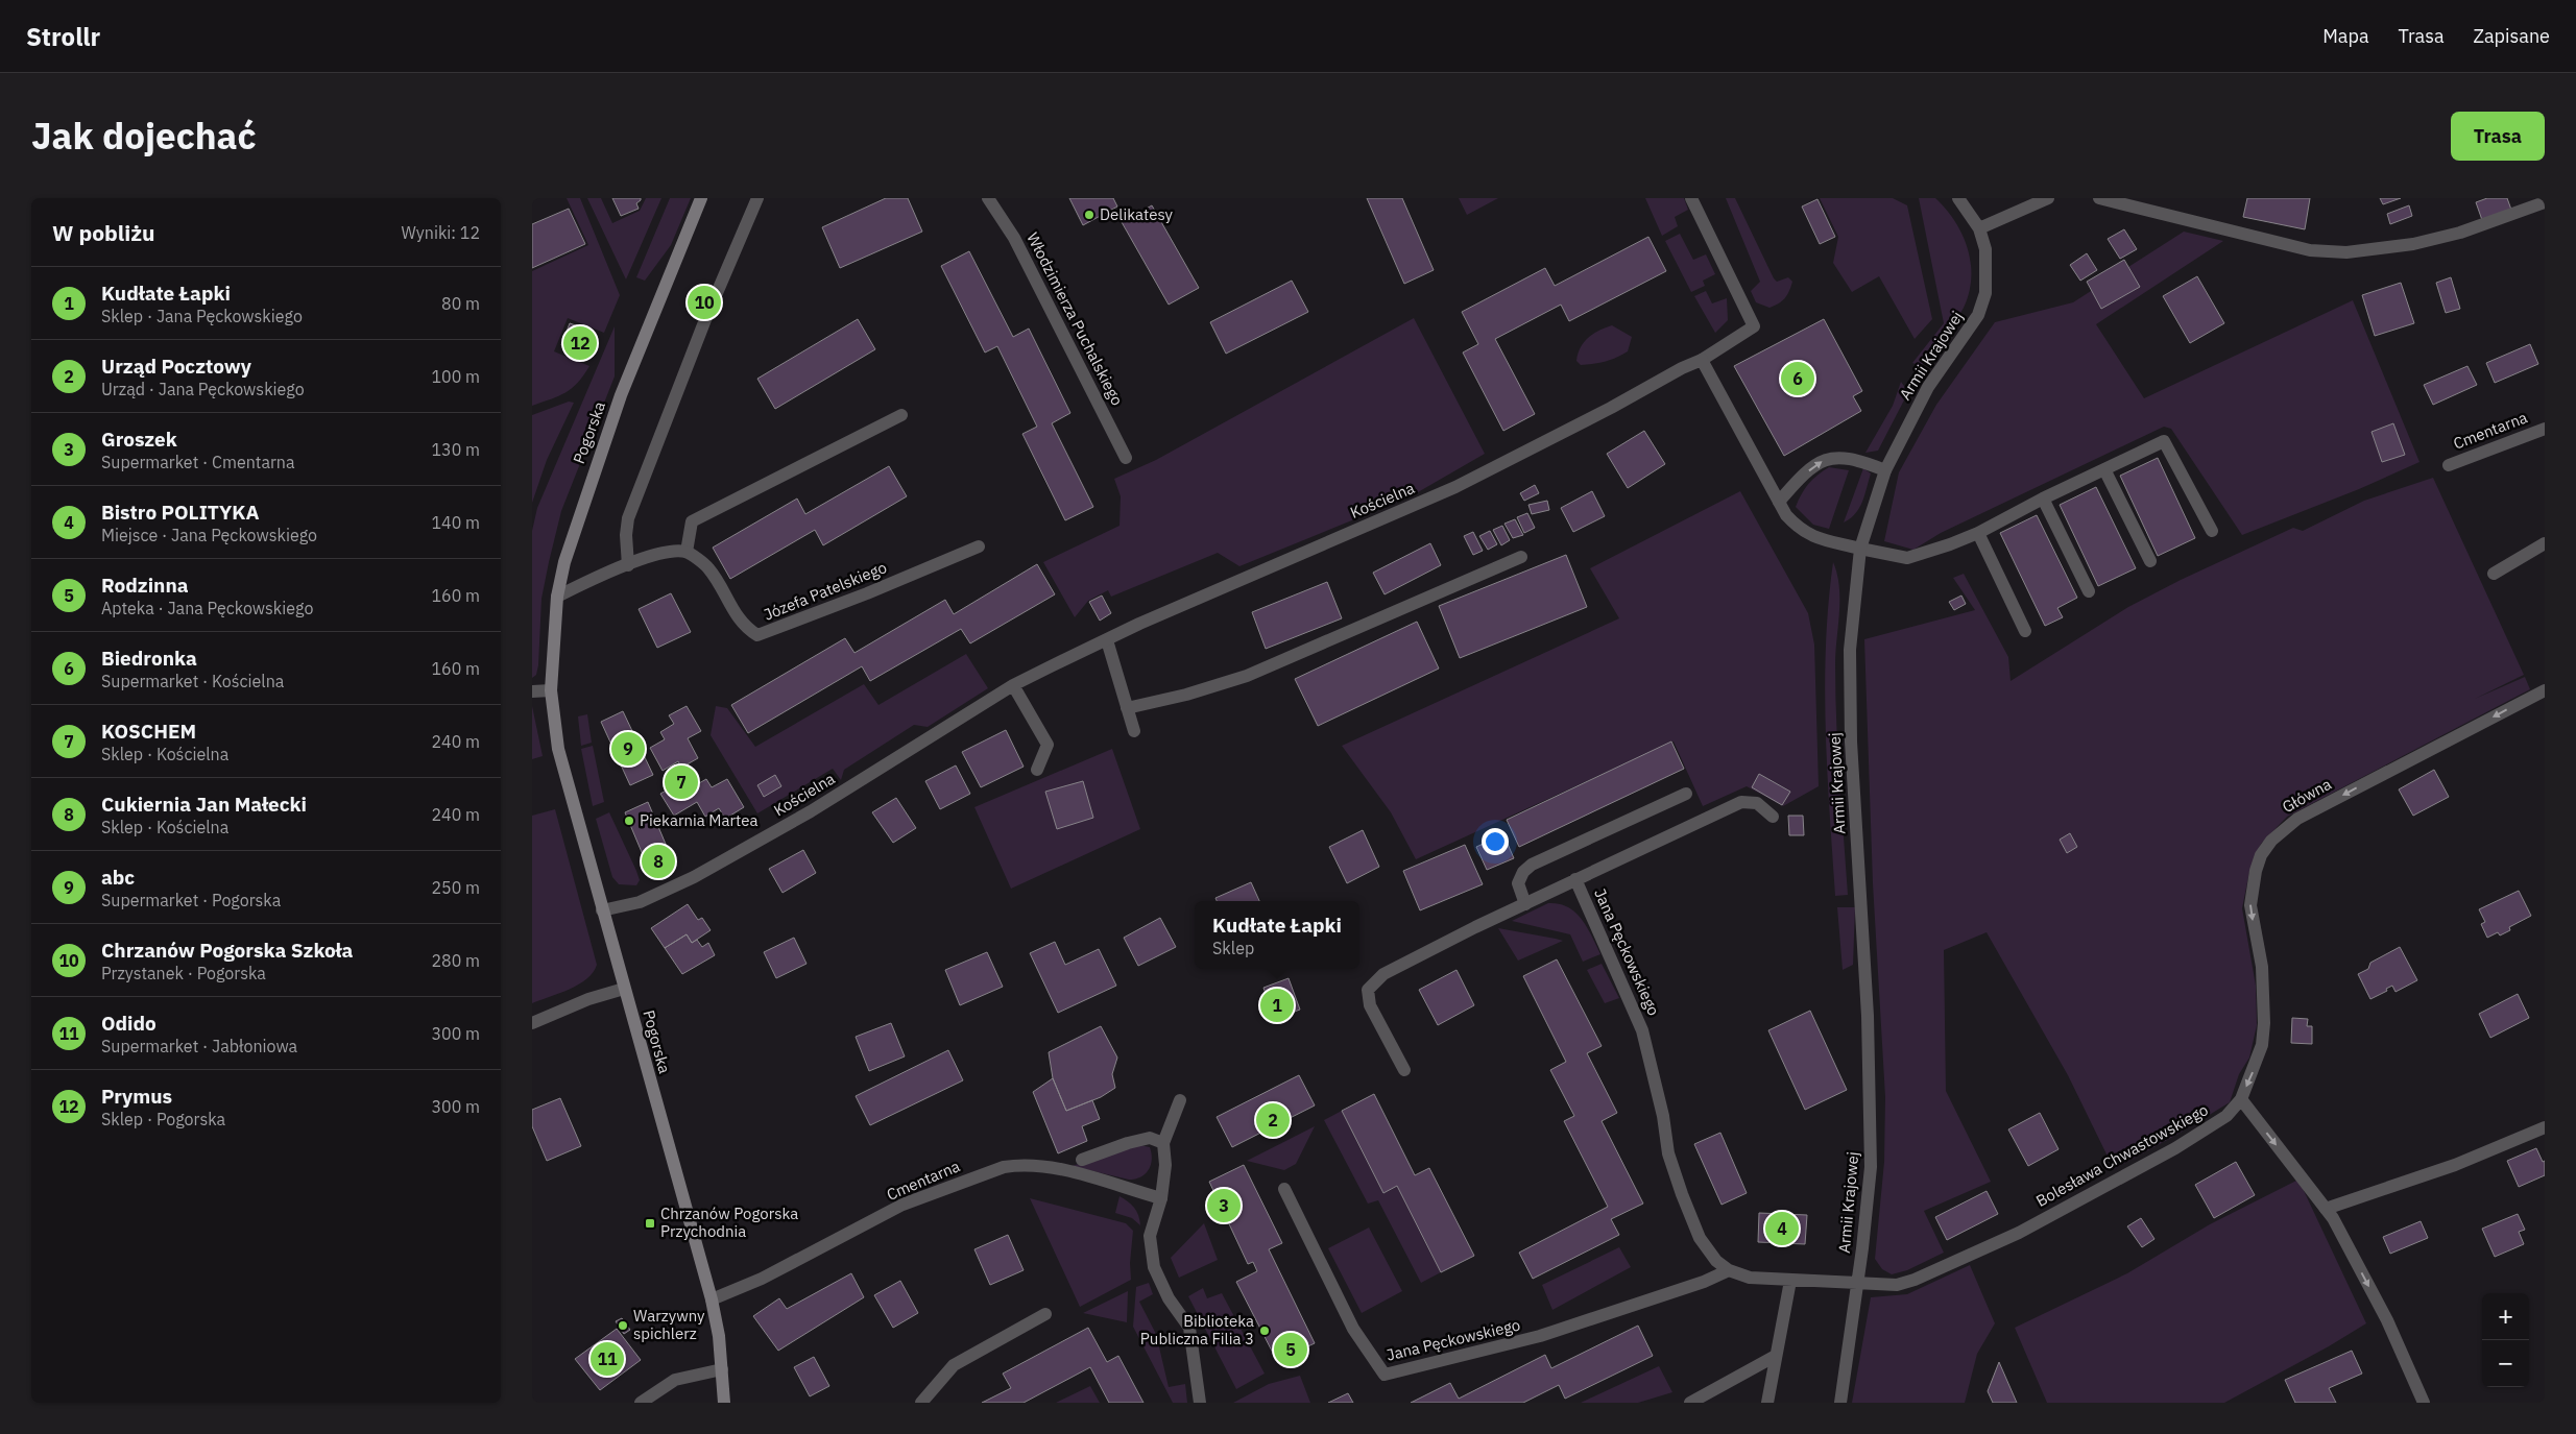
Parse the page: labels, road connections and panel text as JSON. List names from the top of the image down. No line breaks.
{"streets":{"street":["Włodzimierza Puchalskiego","Armii Krajowej","Cmentarna","Pogorska","Kościelna","Józefa Patelskiego","Główna","Jana Pęckowskiego","Bolesława Chwastowskiego"]},"crossings":[["Armii Krajowej","Jana Pęckowskiego"],["Armii Krajowej","Bolesława Chwastowskiego"],["Cmentarna","Pogorska"],["Pogorska","Kościelna"],["Główna","Bolesława Chwastowskiego"],["Jana Pęckowskiego","Bolesława Chwastowskiego"]],"one_way":["Główna"],"places":{"other":["Delikatesy","Piekarnia Martea","Warzywny spichlerz","Biblioteka Publiczna Filia 3"],"transit":["Chrzanów Pogorska Przychodnia"]},"page":{"header":"Strollr","nav":["Mapa","Trasa","Zapisane"],"title":"Jak dojechać","buttons":"Trasa","heading":["W pobliżu","Wyniki: 12"],"list":[{"mark":"1","name":"Kudłate Łapki","note":"Sklep · Jana Pęckowskiego","value":"80 m"},{"mark":"2","name":"Urząd Pocztowy","note":"Urząd · Jana Pęckowskiego","value":"100 m"},{"mark":"3","name":"Groszek","note":"Supermarket · Cmentarna","value":"130 m"},{"mark":"4","name":"Bistro POLITYKA","note":"Miejsce · Jana Pęckowskiego","value":"140 m"},{"mark":"5","name":"Rodzinna","note":"Apteka · Jana Pęckowskiego","value":"160 m"},{"mark":"6","name":"Biedronka","note":"Supermarket · Kościelna","value":"160 m"},{"mark":"7","name":"KOSCHEM","note":"Sklep · Kościelna","value":"240 m"},{"mark":"8","name":"Cukiernia Jan Małecki","note":"Sklep · Kościelna","value":"240 m"},{"mark":"9","name":"abc","note":"Supermarket · Pogorska","value":"250 m"},{"mark":"10","name":"Chrzanów Pogorska Szkoła","note":"Przystanek · Pogorska","value":"280 m"},{"mark":"11","name":"Odido","note":"Supermarket · Jabłoniowa","value":"300 m"},{"mark":"12","name":"Prymus","note":"Sklep · Pogorska","value":"300 m"}],"pins":["10","12","6","9","7","8","1","2","3","4","5","11"],"popup":["Kudłate Łapki","Sklep"],"map_buttons":["+","−"]}}
